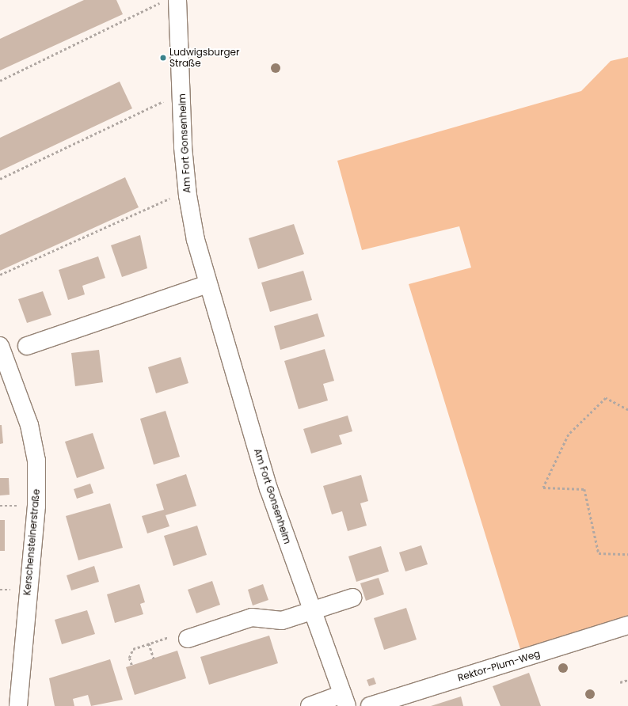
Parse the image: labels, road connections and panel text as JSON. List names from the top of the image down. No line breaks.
{"streets":{"street":["Am Fort Gonsenheim","Kerschensteinerstraße","Rektor-Plum-Weg"]},"places":["Ludwigsburger Straße"]}
